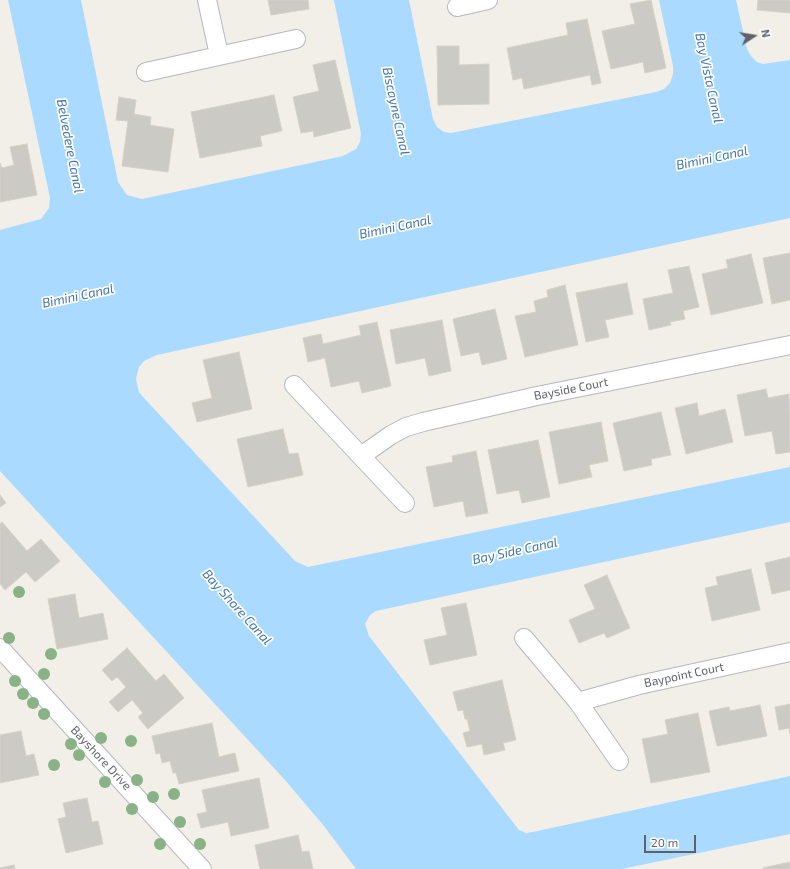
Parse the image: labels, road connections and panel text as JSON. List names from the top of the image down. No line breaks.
{"streets":{"street":["Bayside Court","Baypoint Court","Bayshore Drive"]},"water":["Bay Vista Canal","Biscayne Canal","Belvedere Canal","Bimini Canal","Bay Side Canal","Bay Shore Canal"],"scale_bar":"20 m","north":"right"}
